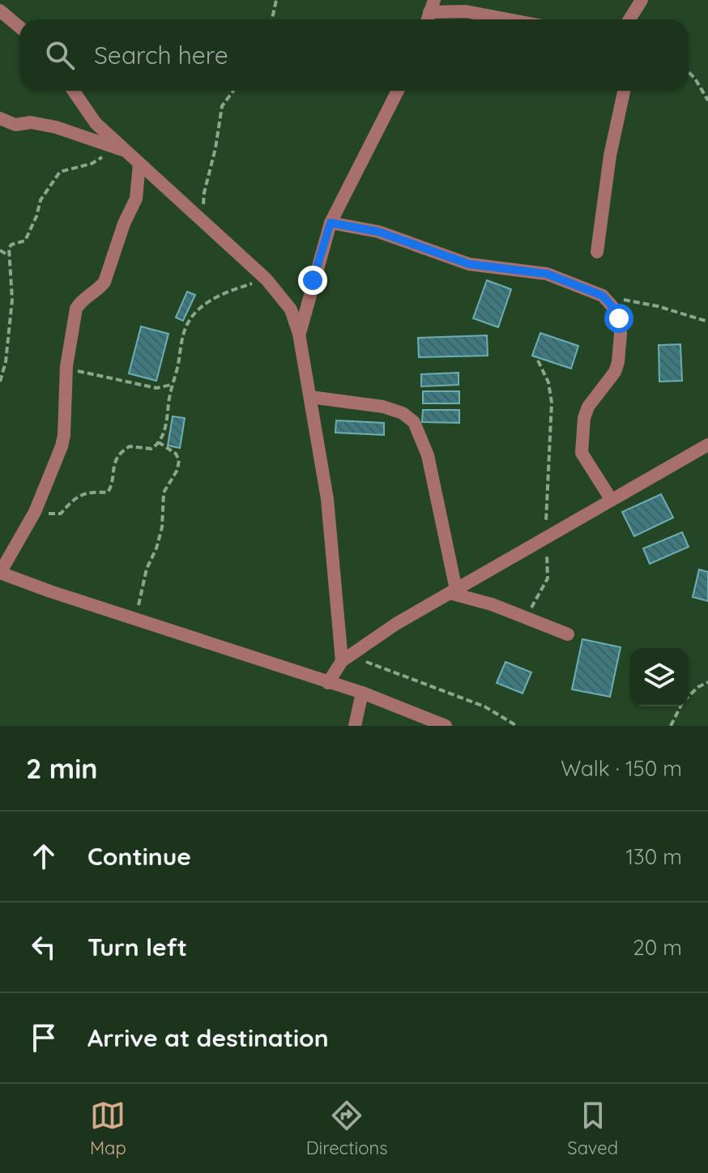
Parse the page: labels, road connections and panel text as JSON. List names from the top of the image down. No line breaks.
{"page":{"search":"Search here","heading":["2 min","Walk · 150 m"],"list":[["Continue","130 m"],["Turn left","20 m"],"Arrive at destination"],"nav":["Map","Directions","Saved"]}}
